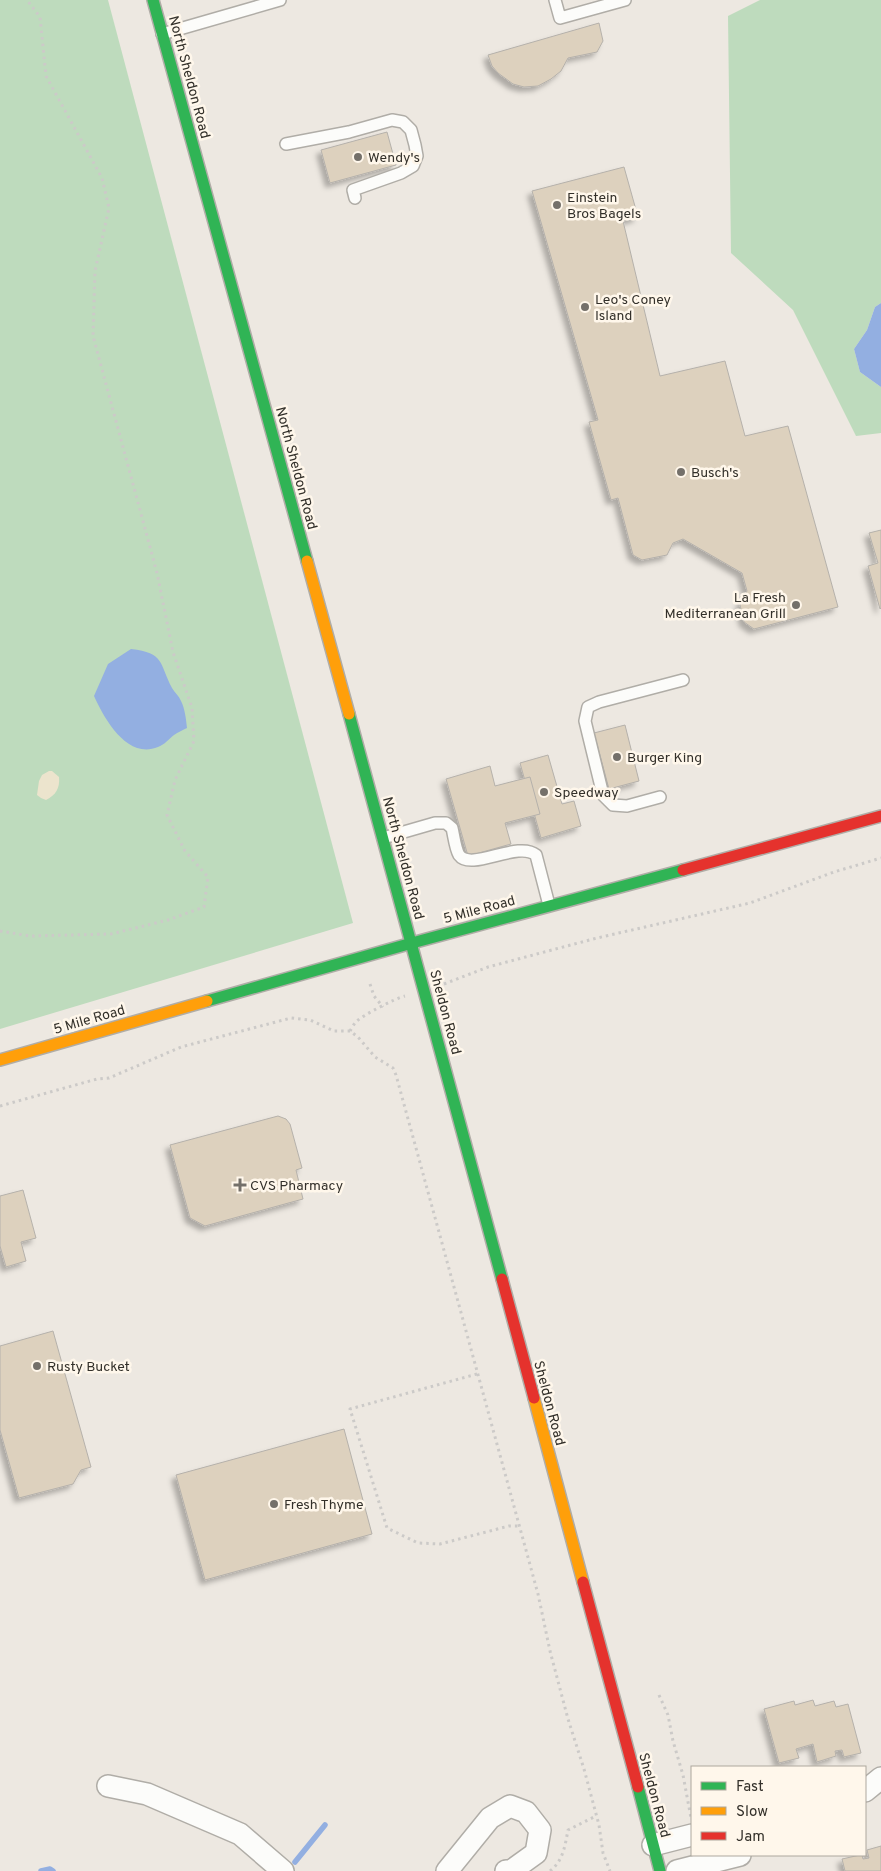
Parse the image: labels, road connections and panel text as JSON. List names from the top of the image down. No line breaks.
{"streets":{"main road":["North Sheldon Road","5 Mile Road","Sheldon Road"]},"crossings":[["North Sheldon Road","5 Mile Road"],["North Sheldon Road","Sheldon Road"],["5 Mile Road","Sheldon Road"]],"places":{"other":["Wendy's","Einstein Bros Bagels","Leo's Coney Island","Busch's","La Fresh Mediterranean Grill","Burger King","Speedway","Rusty Bucket","Fresh Thyme"],"health":["CVS Pharmacy"]},"legend":["Fast","Slow","Jam"]}
